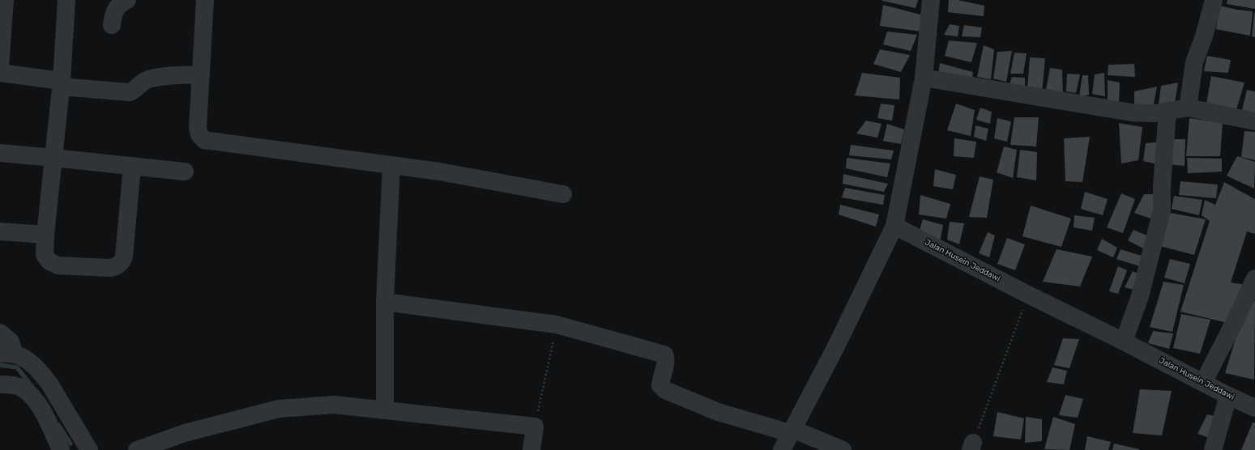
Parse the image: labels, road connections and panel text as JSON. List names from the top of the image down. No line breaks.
{"streets":{"street":["Jalan Husein Jeddawi"]}}
